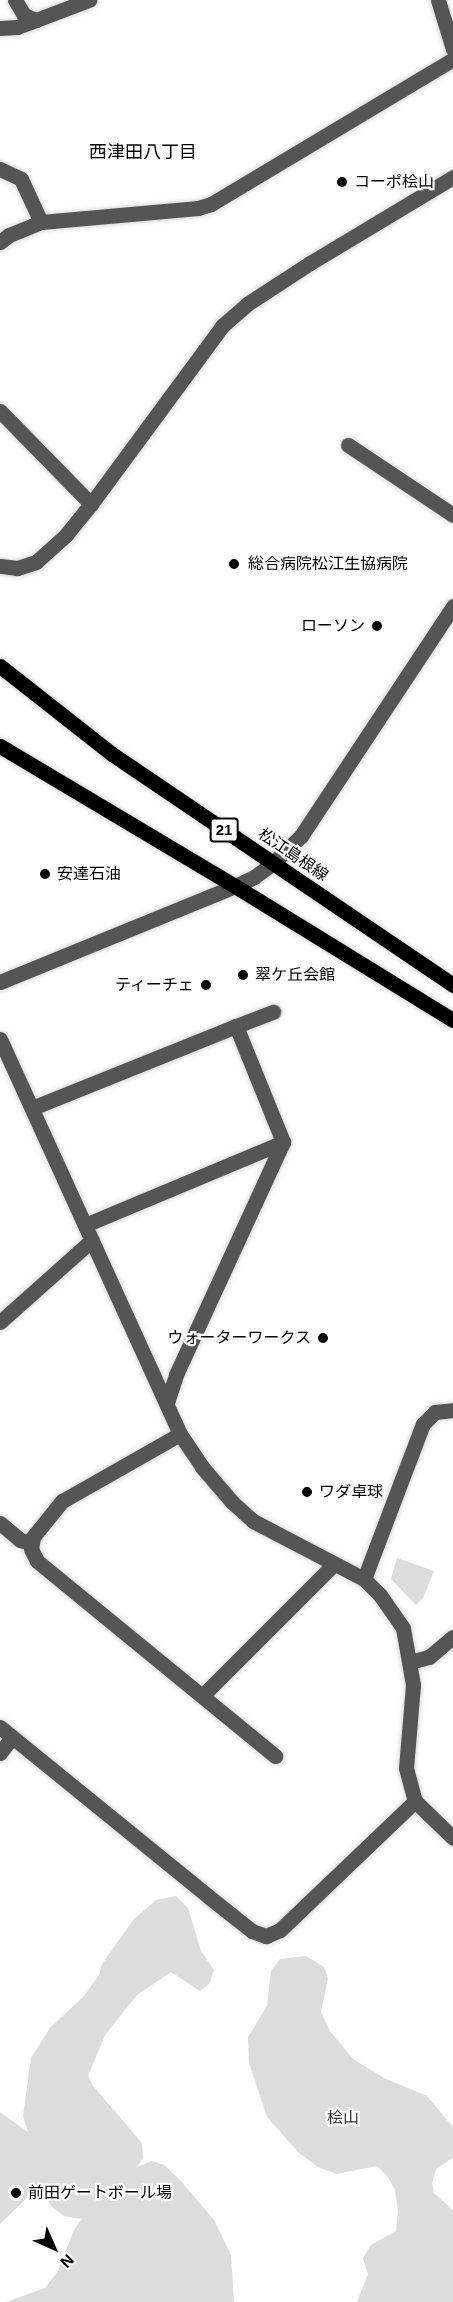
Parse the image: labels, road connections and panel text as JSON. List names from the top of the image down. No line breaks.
{"streets":{"main road":["21","松江島根線"]},"districts":["西津田八丁目"],"parks":["桧山"],"places":["コーポ桧山","総合病院松江生協病院","ローソン","安達石油","翠ケ丘会館","ティーチェ","ウォーターワークス","ワダ卓球","前田ゲートボール場"],"north":"bottom right"}
